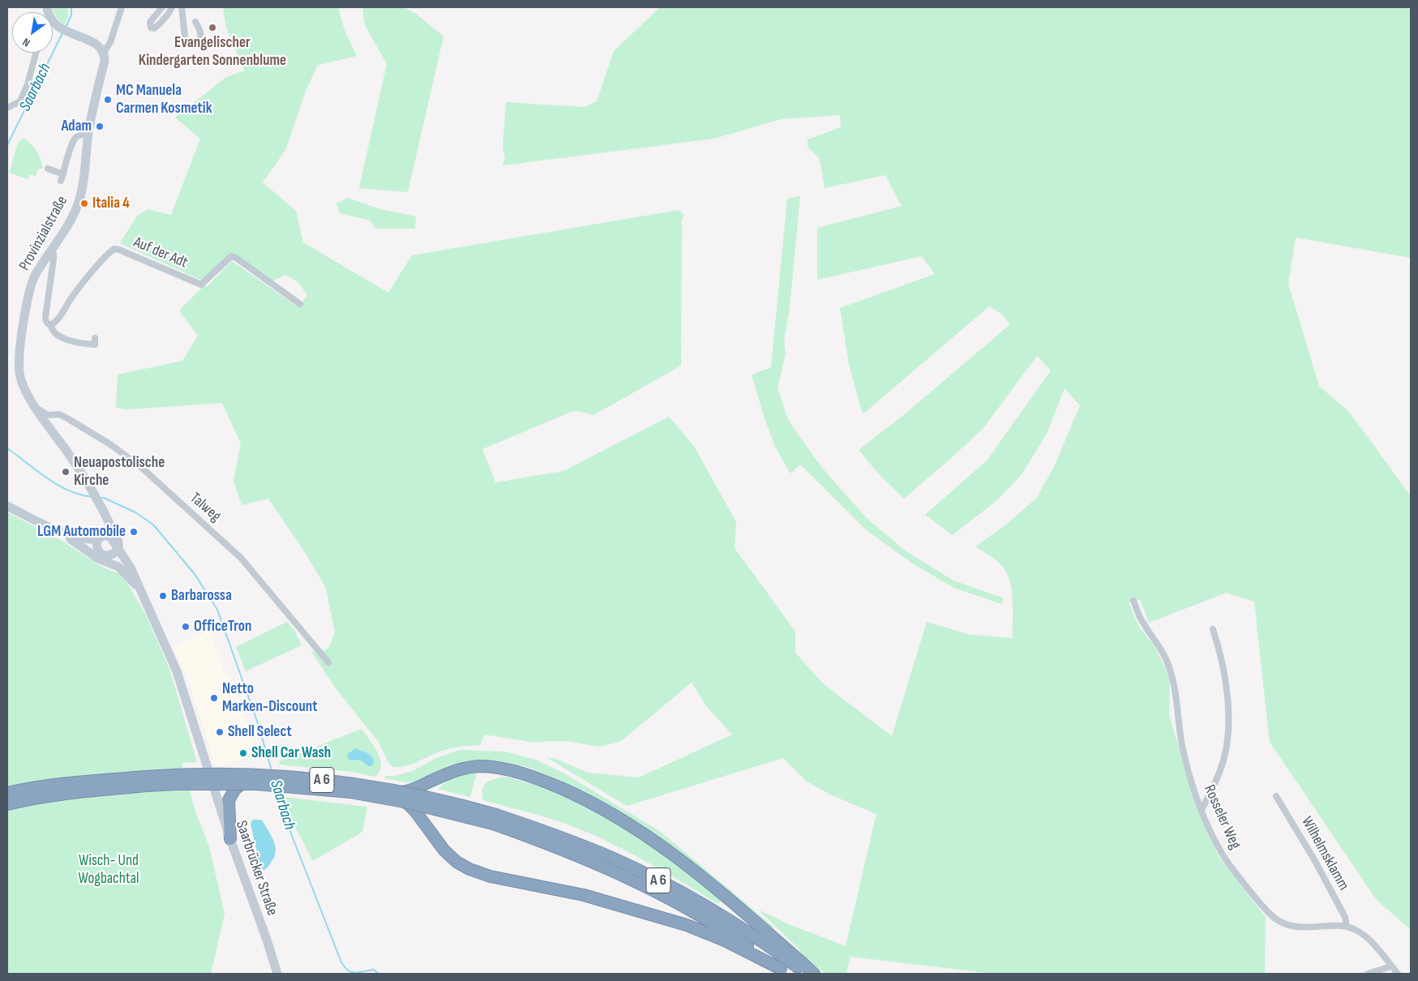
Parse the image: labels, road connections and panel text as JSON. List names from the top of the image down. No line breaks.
{"streets":{"highway":["A 6"],"main road":["Provinzialstraße","Saarbrücker Straße"],"street":["Auf der Adt","Talweg","Rosseler Weg","Wilhelmsklamm"]},"crossings":[["Provinzialstraße","Talweg"],["A 6","Saarbrücker Straße"],["Rosseler Weg","Wilhelmsklamm"]],"water":["Saarbach"],"parks":["Wisch- Und Wogbachtal"],"places":["Evangelischer Kindergarten Sonnenblume","MC Manuela Carmen Kosmetik","Adam","Italia 4","Neuapostolische Kirche","LGM Automobile","Barbarossa","OfficeTron","Netto Marken-Discount","Shell Select","Shell Car Wash"],"north":"bottom left"}
